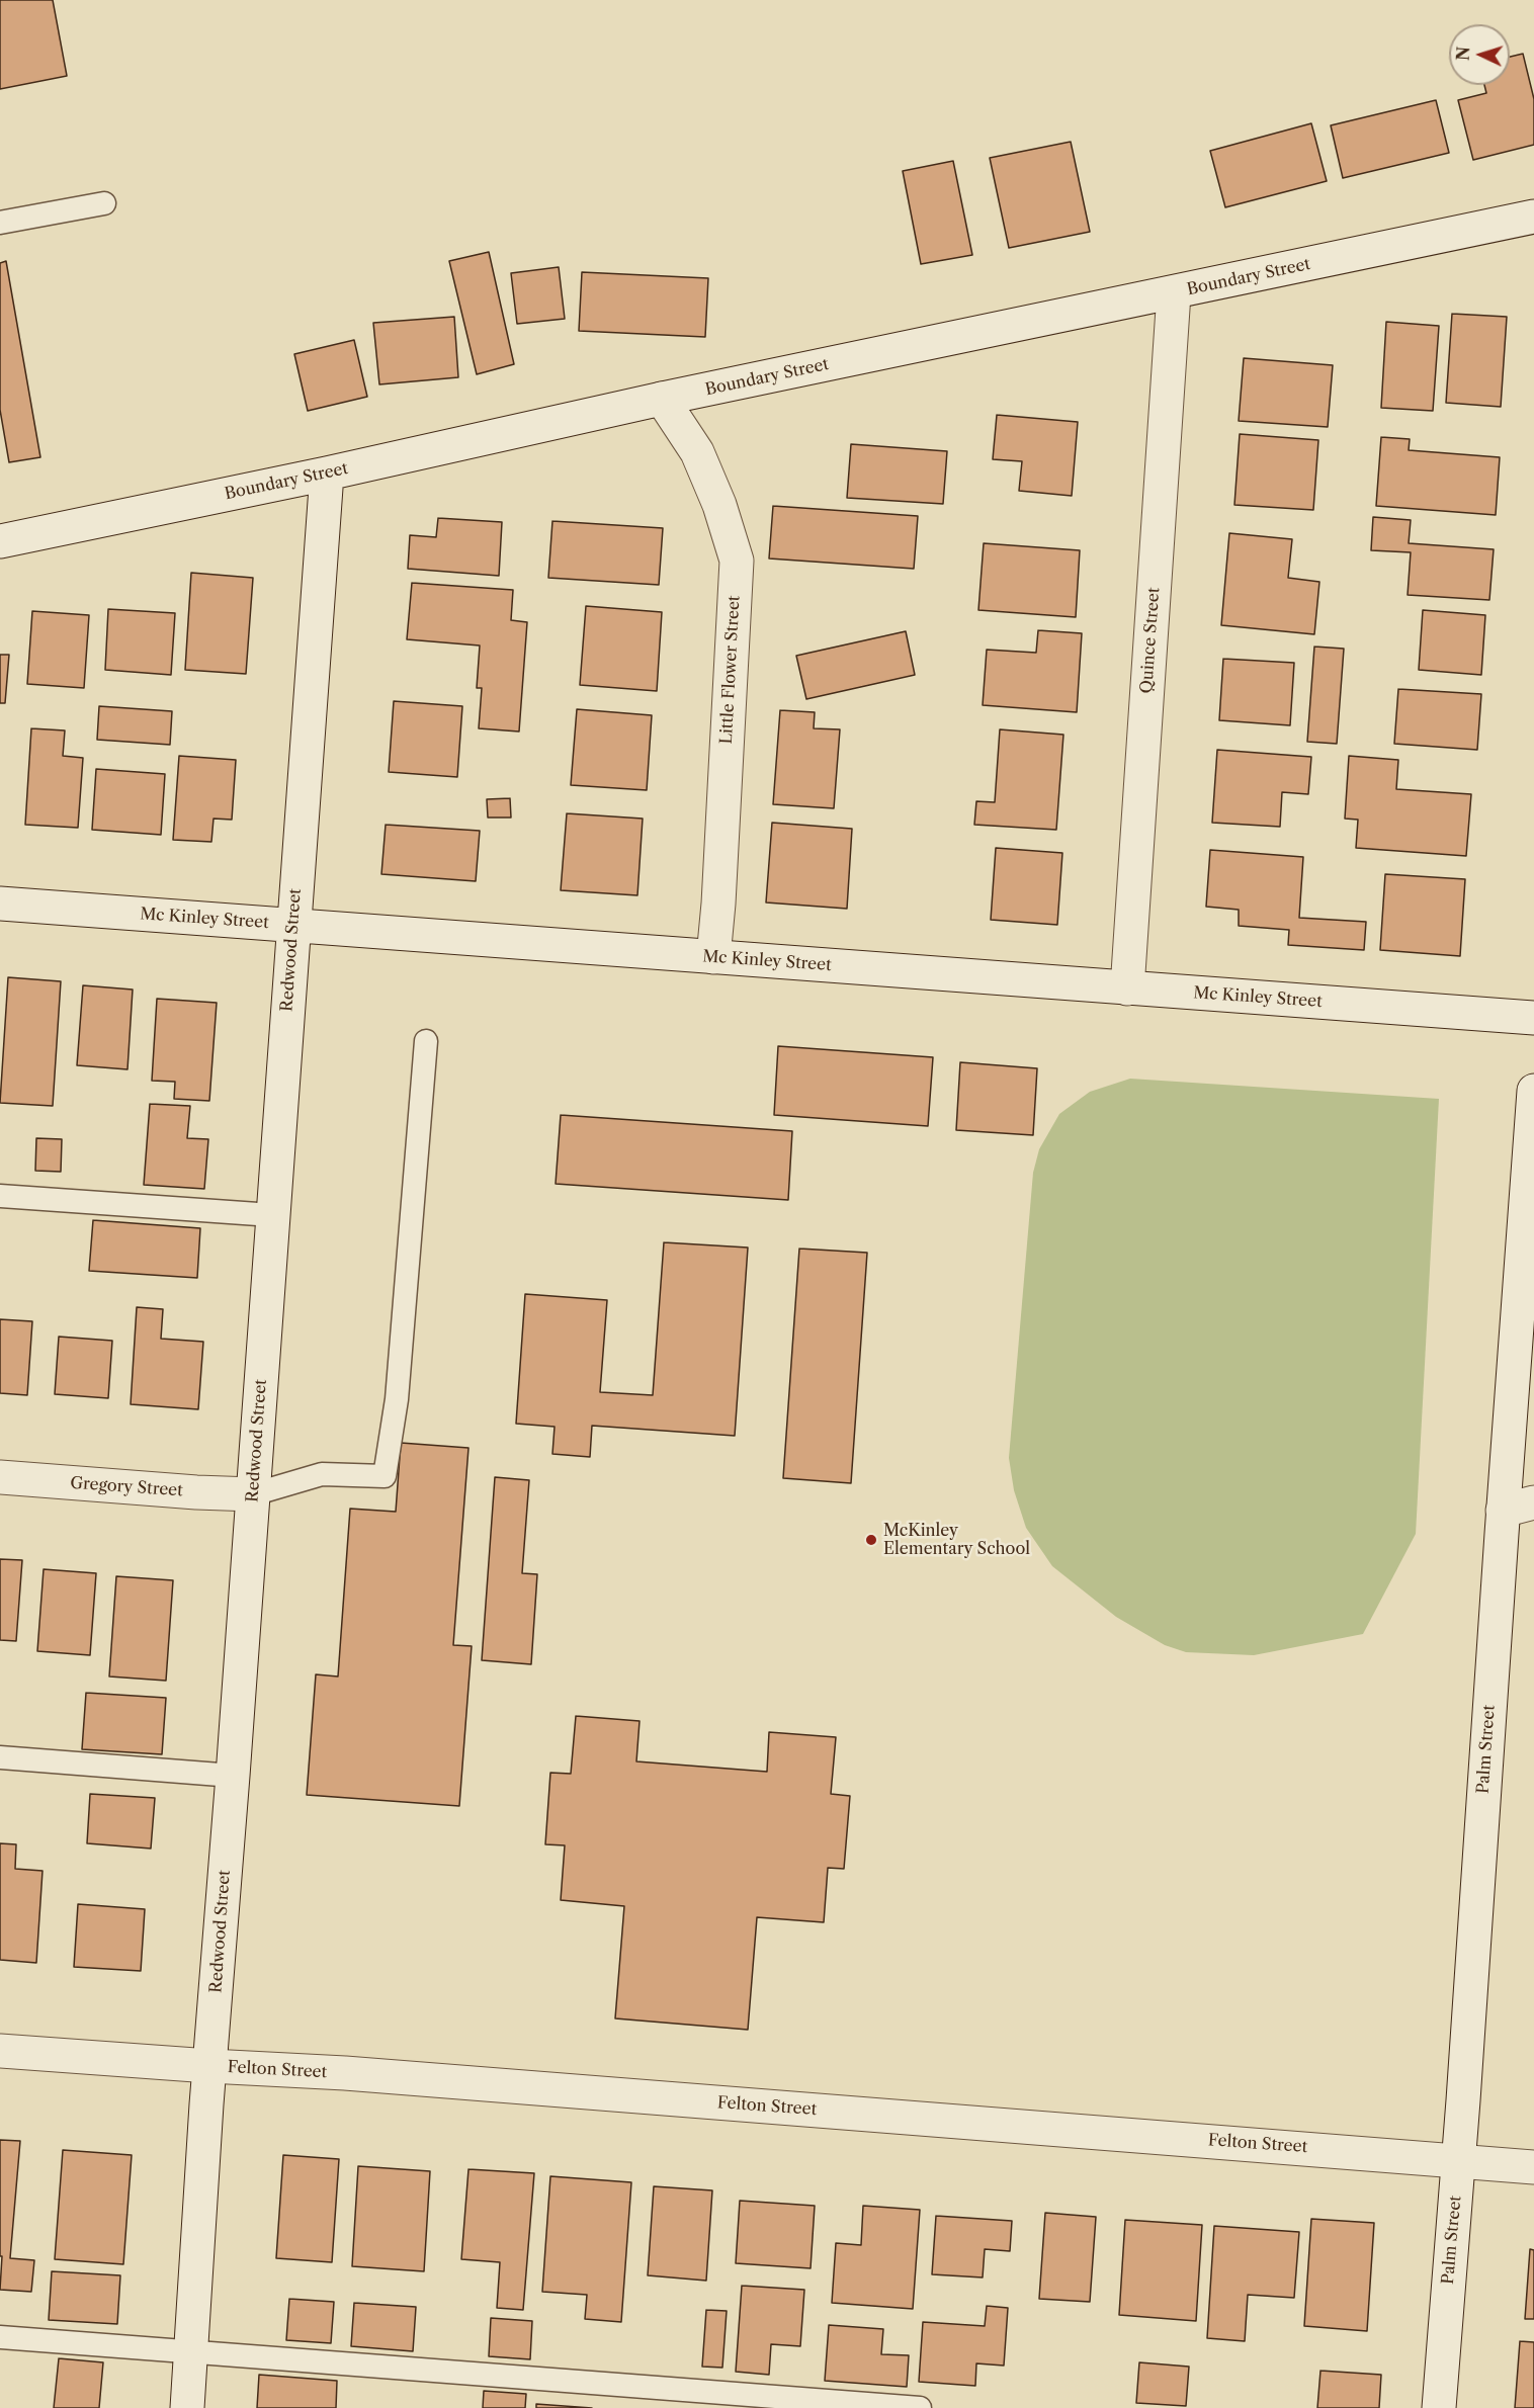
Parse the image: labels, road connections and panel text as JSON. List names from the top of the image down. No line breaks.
{"streets":{"street":["Boundary Street","Quince Street","Little Flower Street","Mc Kinley Street","Redwood Street","Gregory Street","Palm Street","Felton Street"]},"crossings":[["Boundary Street","Quince Street"],["Boundary Street","Little Flower Street"],["Boundary Street","Redwood Street"],["Quince Street","Mc Kinley Street"],["Little Flower Street","Mc Kinley Street"],["Mc Kinley Street","Redwood Street"],["Redwood Street","Gregory Street"],["Redwood Street","Felton Street"],["Palm Street","Felton Street"]],"places":["McKinley Elementary School"],"north":"left"}
